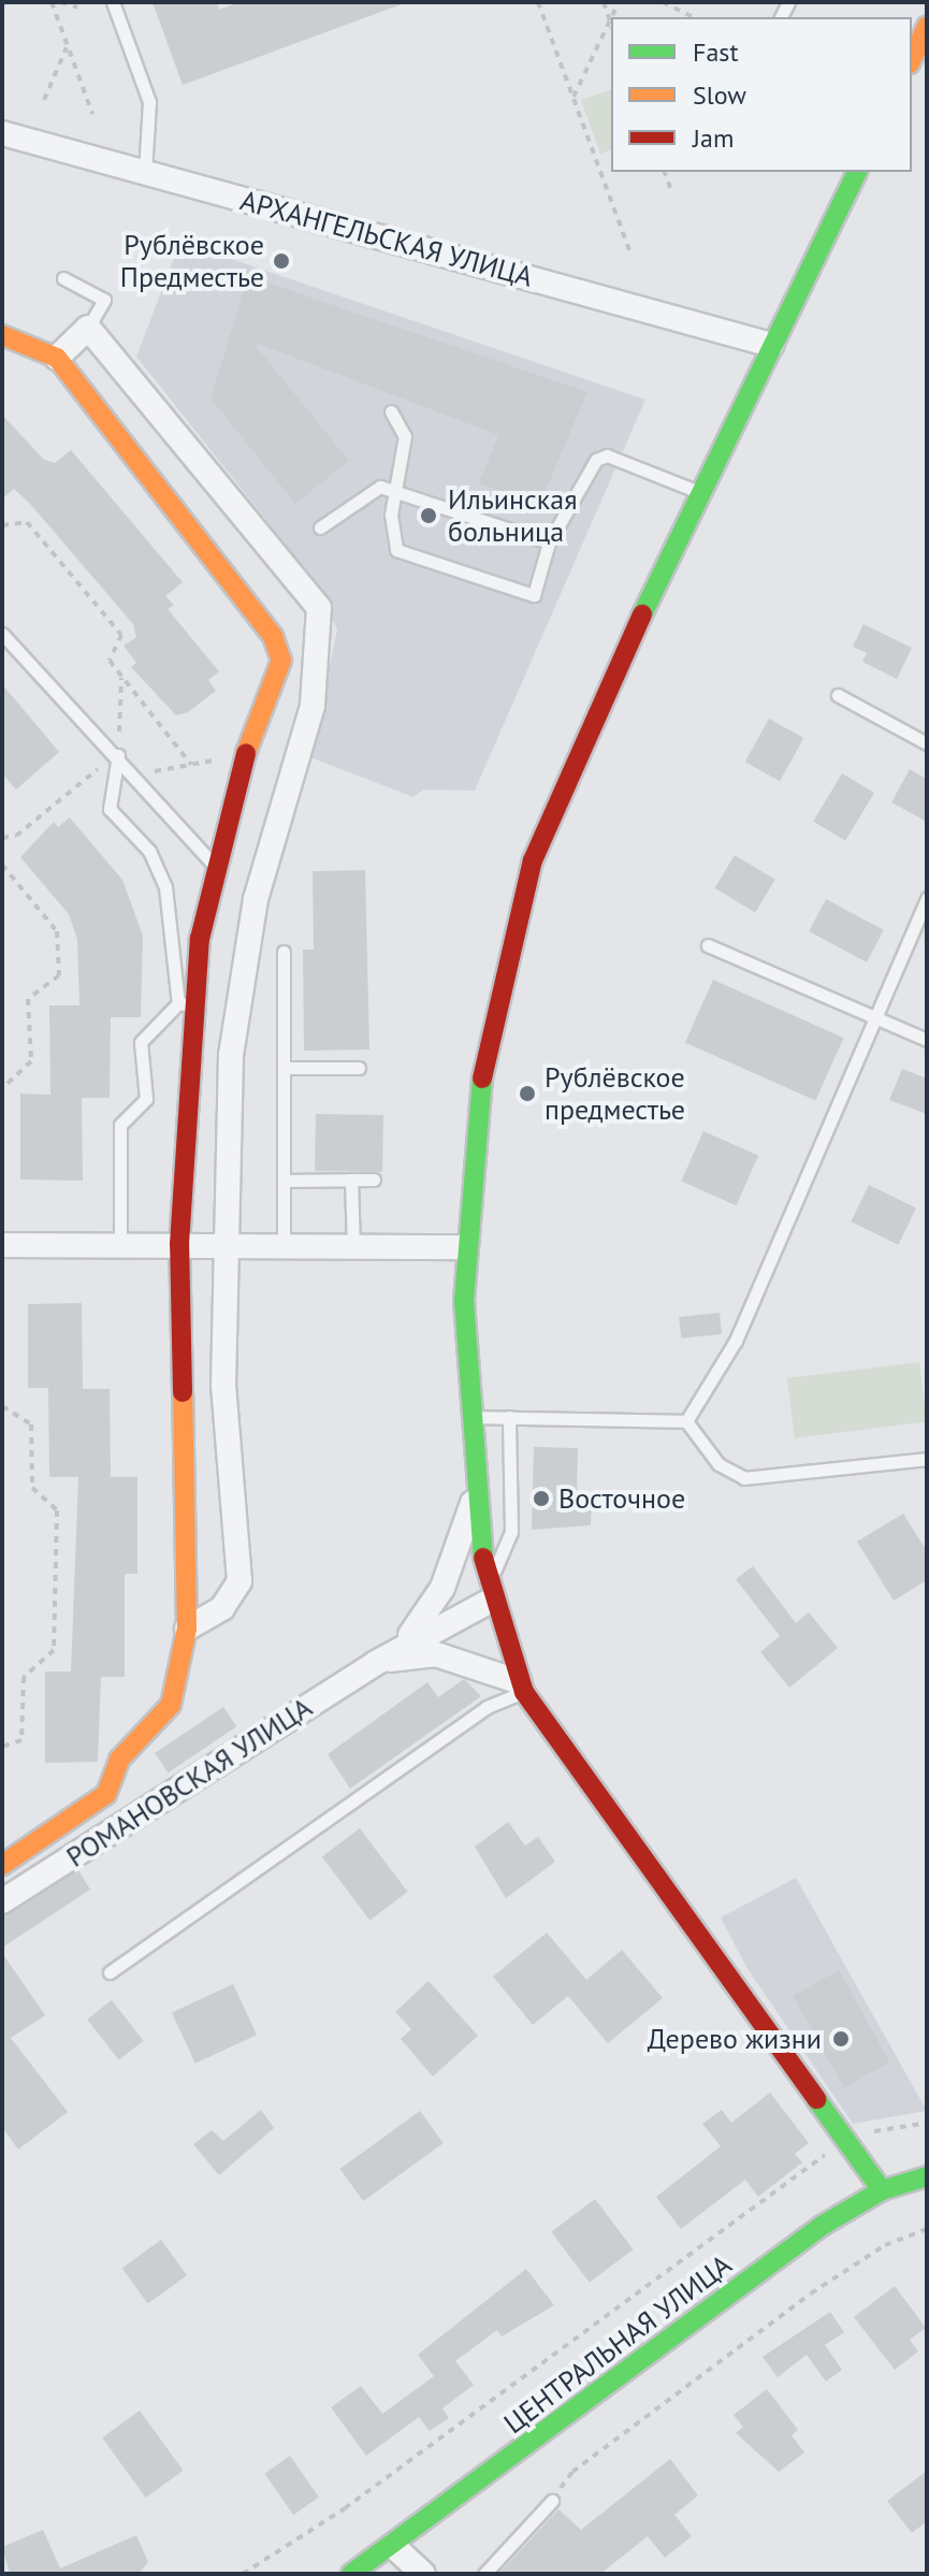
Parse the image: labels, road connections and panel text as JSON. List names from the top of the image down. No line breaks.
{"streets":{"street":["АРХАНГЕЛЬСКАЯ УЛИЦА","РОМАНОВСКАЯ УЛИЦА","ЦЕНТРАЛЬНАЯ УЛИЦА"]},"places":["Рублёвское Предместье","Ильинская больница","Рублёвское предместье","Восточное","Дерево жизни"],"legend":["Fast","Slow","Jam"]}
